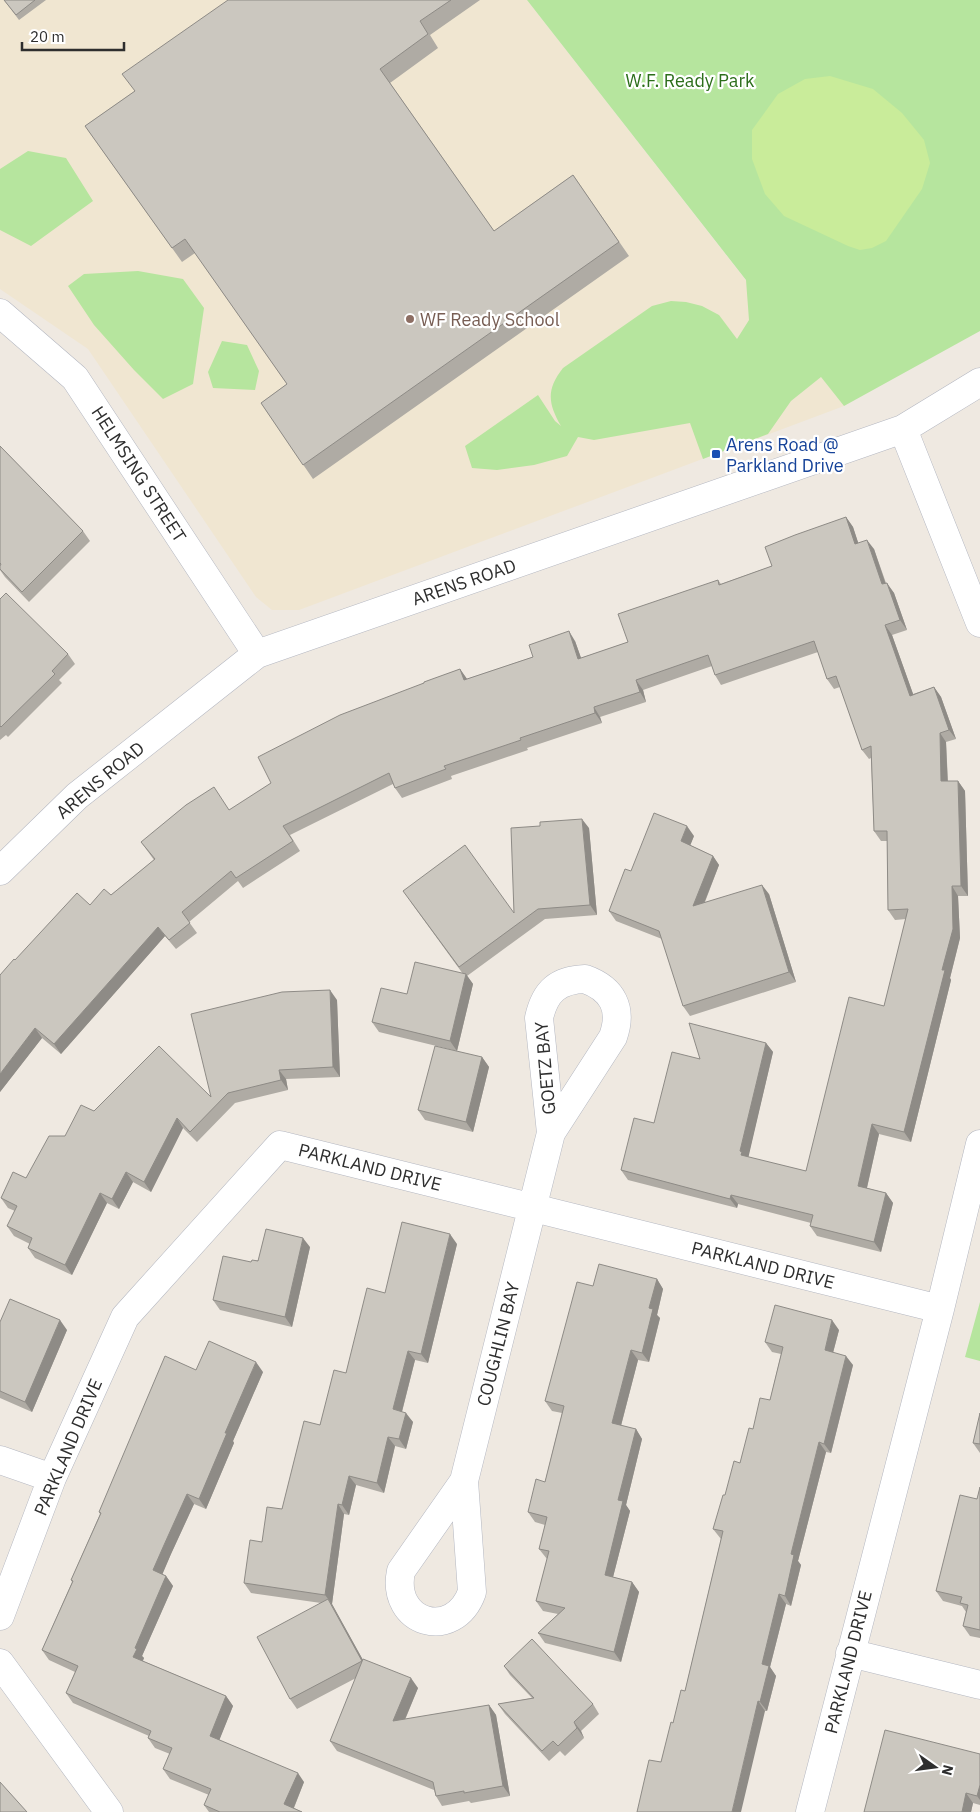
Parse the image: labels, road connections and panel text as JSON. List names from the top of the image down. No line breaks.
{"streets":{"street":["HELMSING STREET","ARENS ROAD","GOETZ BAY","PARKLAND DRIVE","COUGHLIN BAY"]},"crossings":[["HELMSING STREET","ARENS ROAD"],["GOETZ BAY","PARKLAND DRIVE"],["GOETZ BAY","COUGHLIN BAY"],["PARKLAND DRIVE","COUGHLIN BAY"]],"parks":["W.F. Ready Park"],"places":{"other":["WF Ready School"],"transit":["Arens Road @ Parkland Drive"]},"scale_bar":"20 m","north":"right"}
